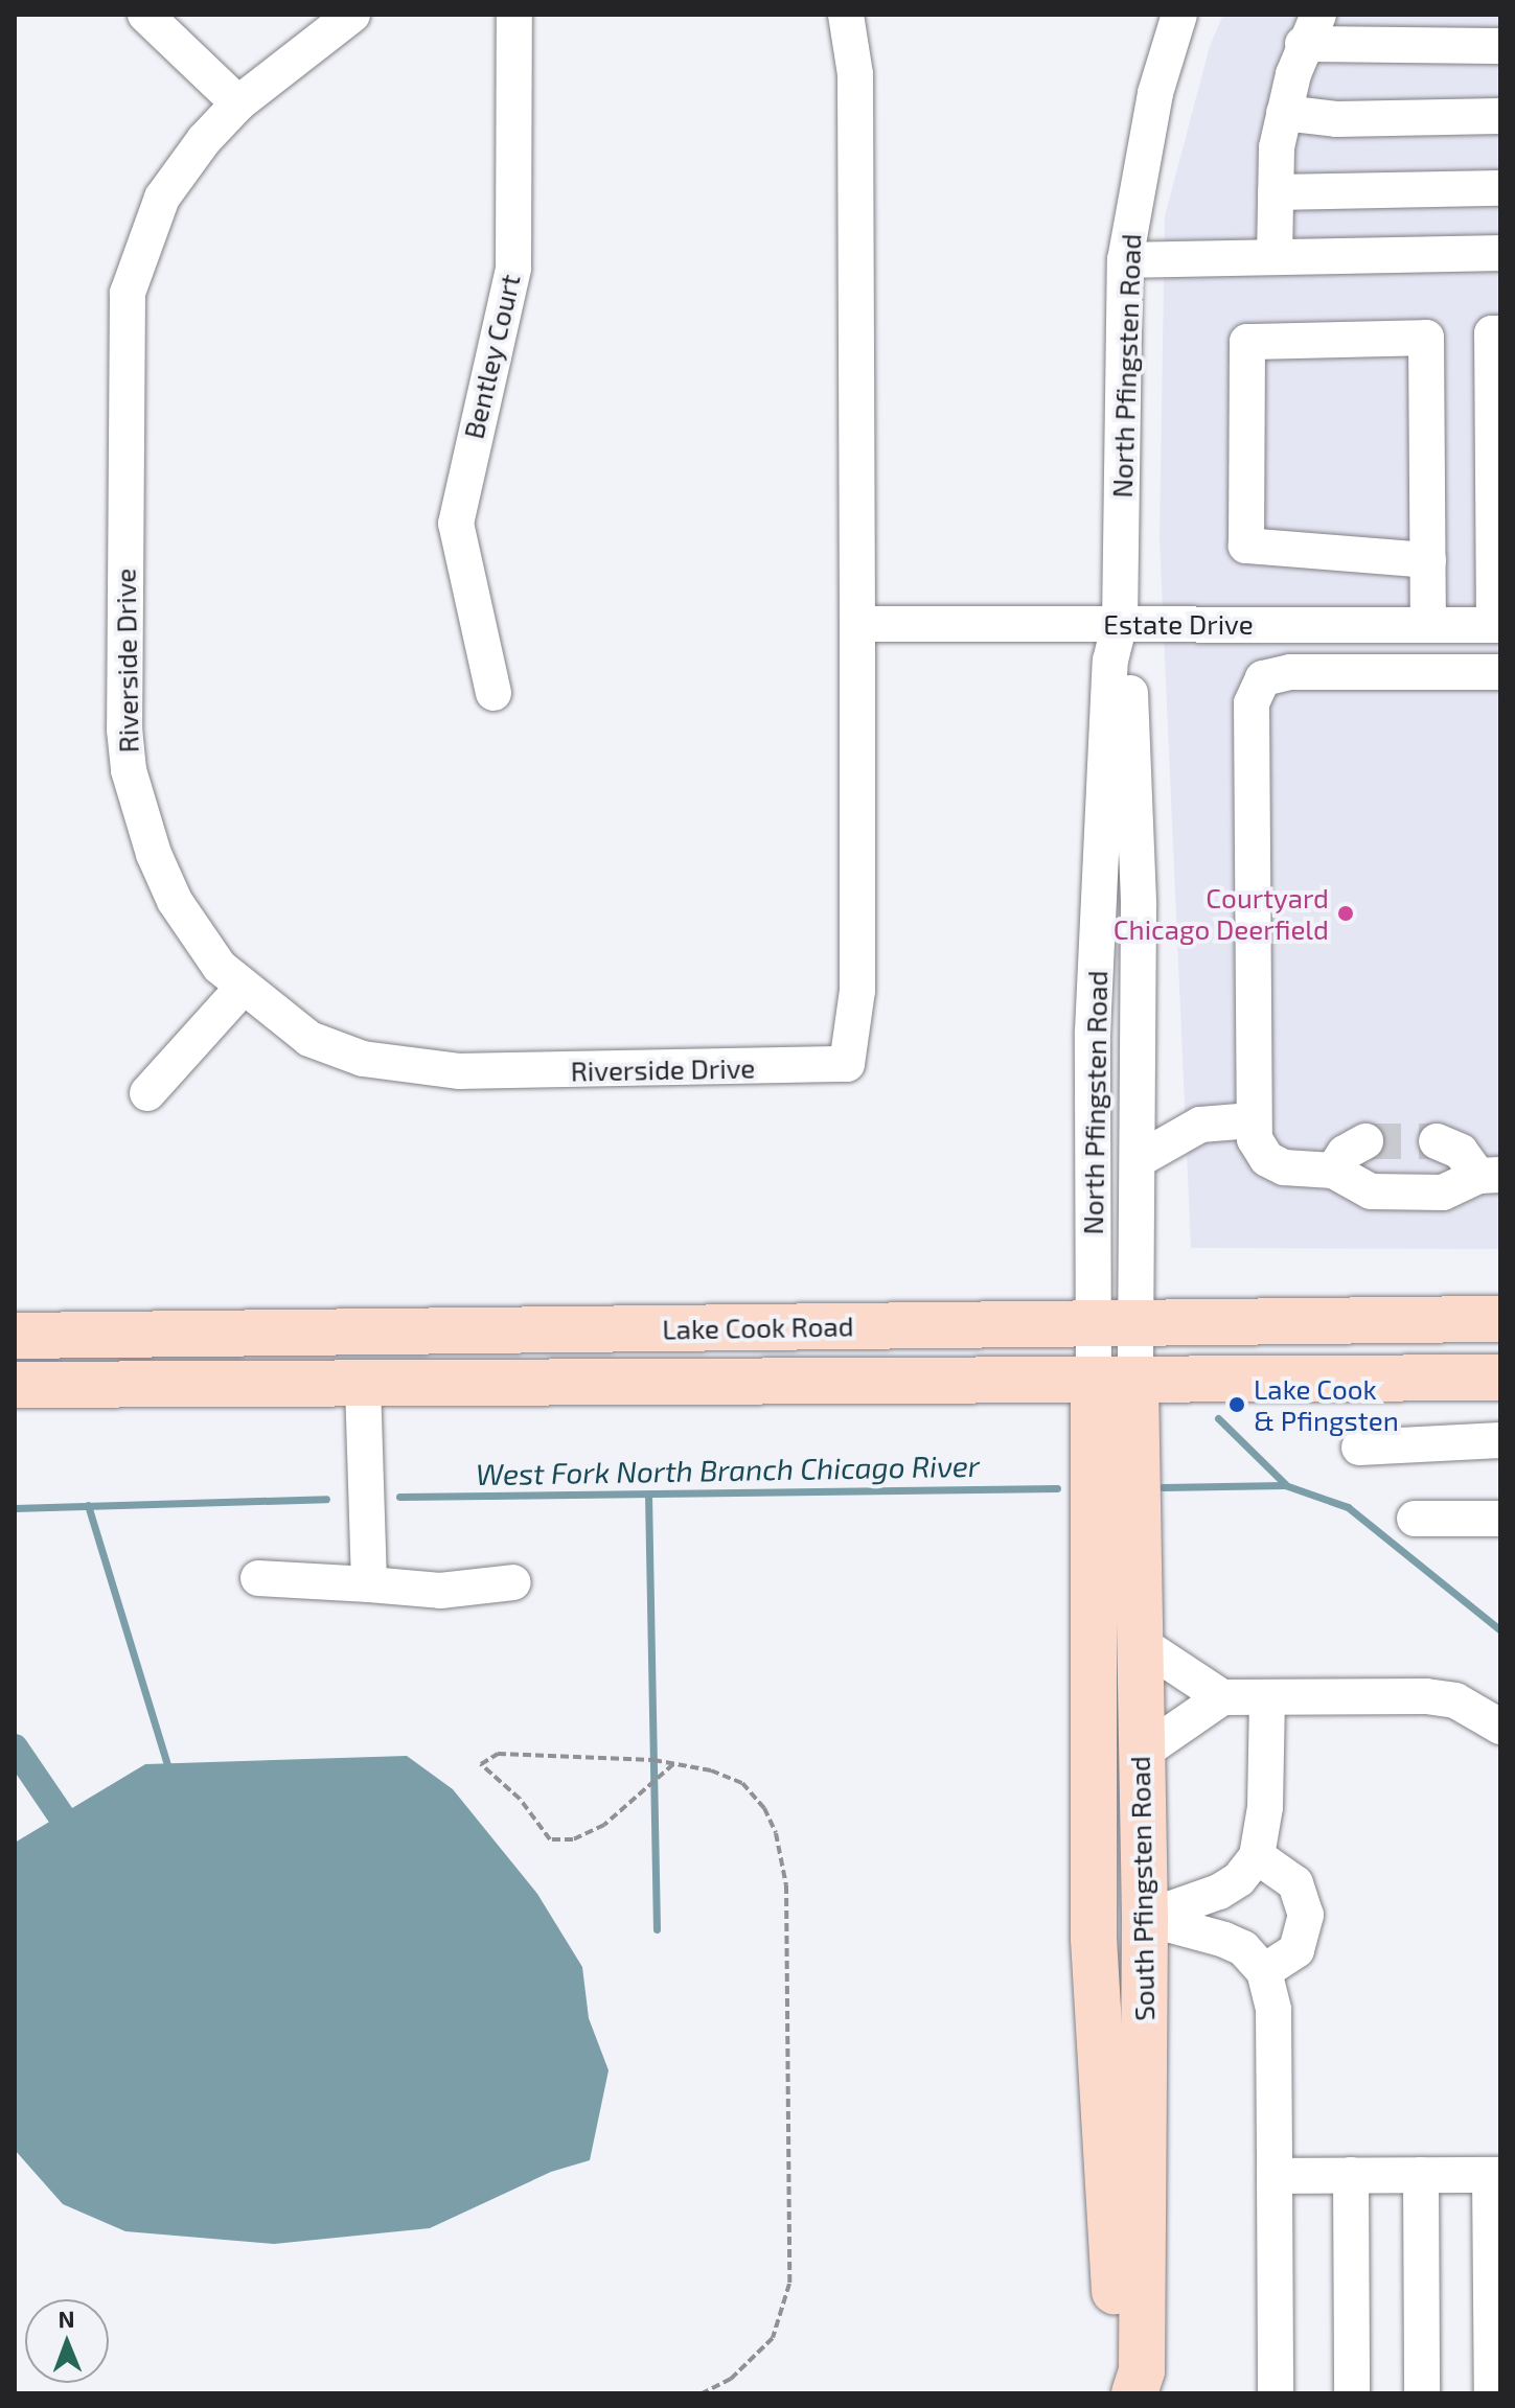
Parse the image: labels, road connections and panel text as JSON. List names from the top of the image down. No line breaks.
{"streets":{"main road":["Lake Cook Road","South Pfingsten Road"],"street":["Bentley Court","North Pfingsten Road","Estate Drive","Riverside Drive"]},"crossings":[["North Pfingsten Road","Estate Drive"],["North Pfingsten Road","Lake Cook Road"],["North Pfingsten Road","South Pfingsten Road"],["Estate Drive","Riverside Drive"],["Lake Cook Road","South Pfingsten Road"]],"water":["West Fork North Branch Chicago River"],"places":["Courtyard Chicago Deerfield","Lake Cook & Pfingsten"],"north":"top"}
